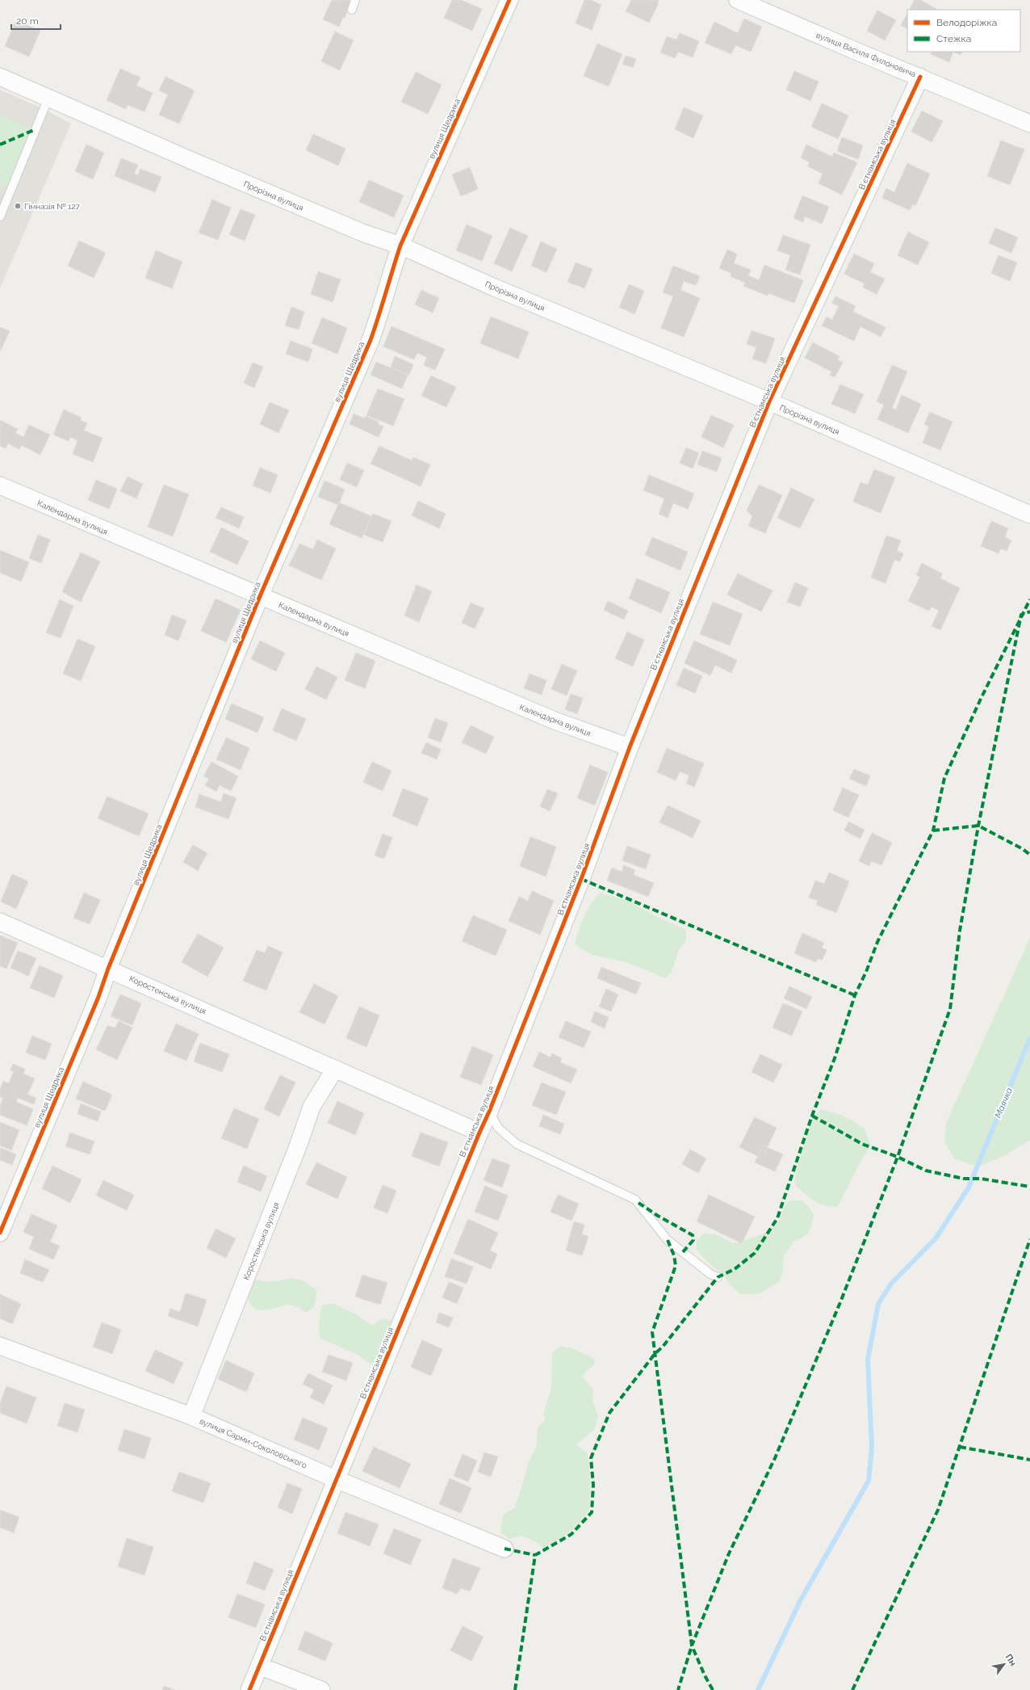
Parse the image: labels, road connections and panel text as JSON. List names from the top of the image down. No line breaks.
{"streets":{"street":["вулиця Василя Филоновича","вулиця Щедрика","Вʼєтнамська вулиця","Прорізна вулиця","Календарна вулиця","Коростенська вулиця","вулиця Сарми-Соколовського"]},"crossings":[["вулиця Василя Филоновича","Вʼєтнамська вулиця"],["вулиця Щедрика","Прорізна вулиця"],["вулиця Щедрика","Календарна вулиця"],["вулиця Щедрика","Коростенська вулиця"],["Вʼєтнамська вулиця","Прорізна вулиця"],["Вʼєтнамська вулиця","Календарна вулиця"],["Вʼєтнамська вулиця","Коростенська вулиця"],["Вʼєтнамська вулиця","вулиця Сарми-Соколовського"],["Коростенська вулиця","вулиця Сарми-Соколовського"]],"water":["Маячка"],"places":["Гімназія № 127"],"legend":["Велодоріжка","Стежка"],"scale_bar":"20 m","north":"top right"}
